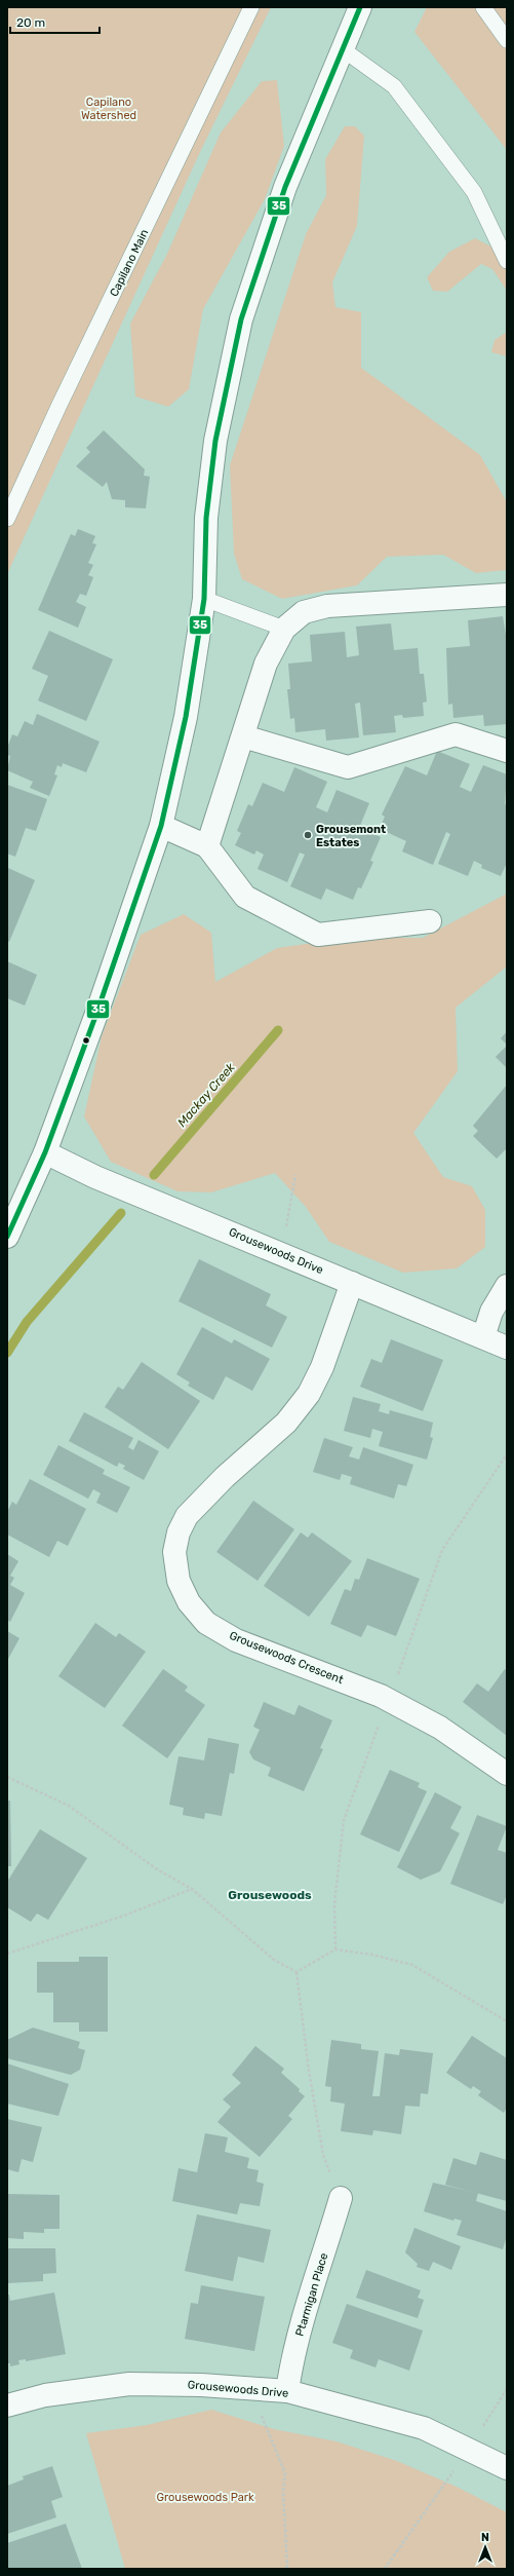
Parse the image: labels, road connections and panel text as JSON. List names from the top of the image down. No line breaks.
{"streets":{"street":["Grousewoods Drive","Grousewoods Crescent","Ptarmigan Place"],"lane":["Capilano Main"]},"crossings":[["Grousewoods Drive","Grousewoods Crescent"],["Grousewoods Drive","Ptarmigan Place"]],"districts":["Grousewoods"],"water":["Mackay Creek"],"parks":["Capilano Watershed","Grousewoods Park"],"places":["Grousemont Estates"],"lines":["transit line 35"],"scale_bar":"20 m","north":"top"}
